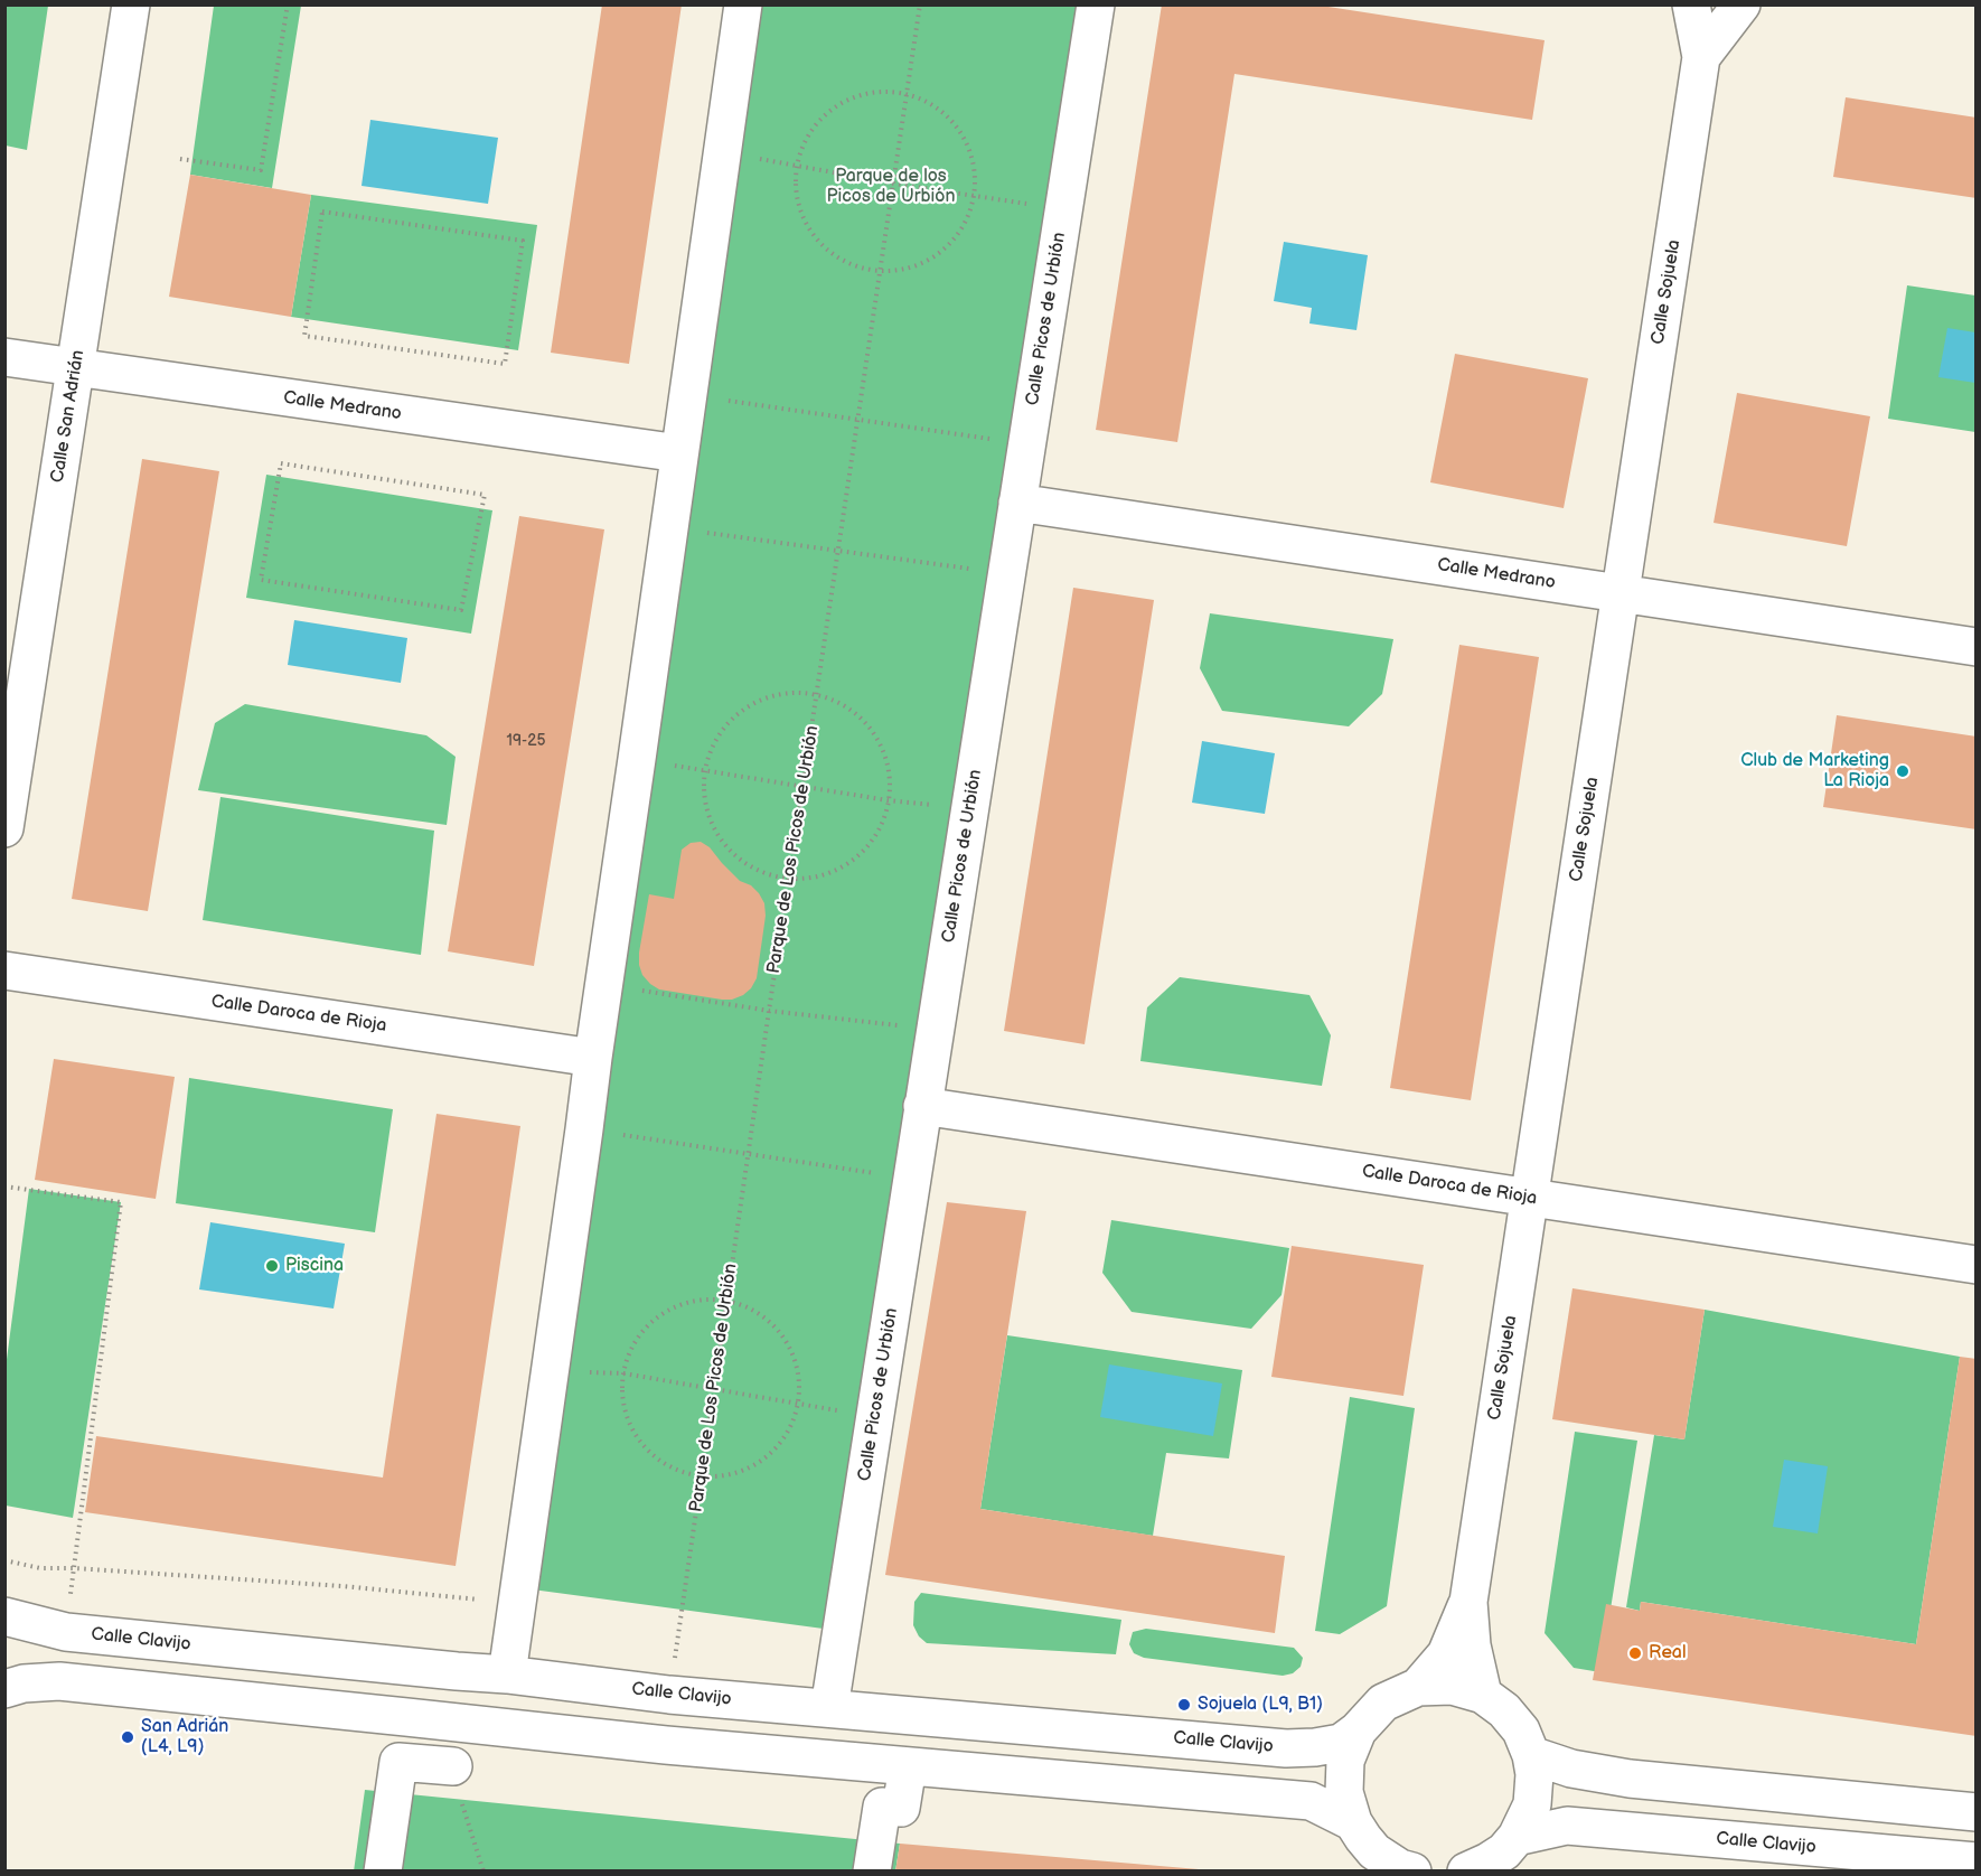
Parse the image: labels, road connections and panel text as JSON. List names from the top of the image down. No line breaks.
{"streets":{"street":["Calle Sojuela","Calle Picos de Urbión","Calle Medrano","Calle San Adrián","Calle Daroca de Rioja","Calle Clavijo"],"path":["Parque de Los Picos de Urbión"]},"crossings":[["Calle Sojuela","Calle Medrano"],["Calle Sojuela","Calle Daroca de Rioja"],["Calle Picos de Urbión","Calle Medrano"],["Calle Picos de Urbión","Calle Daroca de Rioja"],["Calle Picos de Urbión","Calle Clavijo"],["Calle Medrano","Calle San Adrián"],["Parque de Los Picos de Urbión","Calle Clavijo"]],"parks":["Parque de los Picos de Urbión"],"places":["Club de Marketing La Rioja","Piscina","Real","Sojuela (L9, B1)","San Adrián (L4, L9)"],"house_numbers":["19-25"]}
